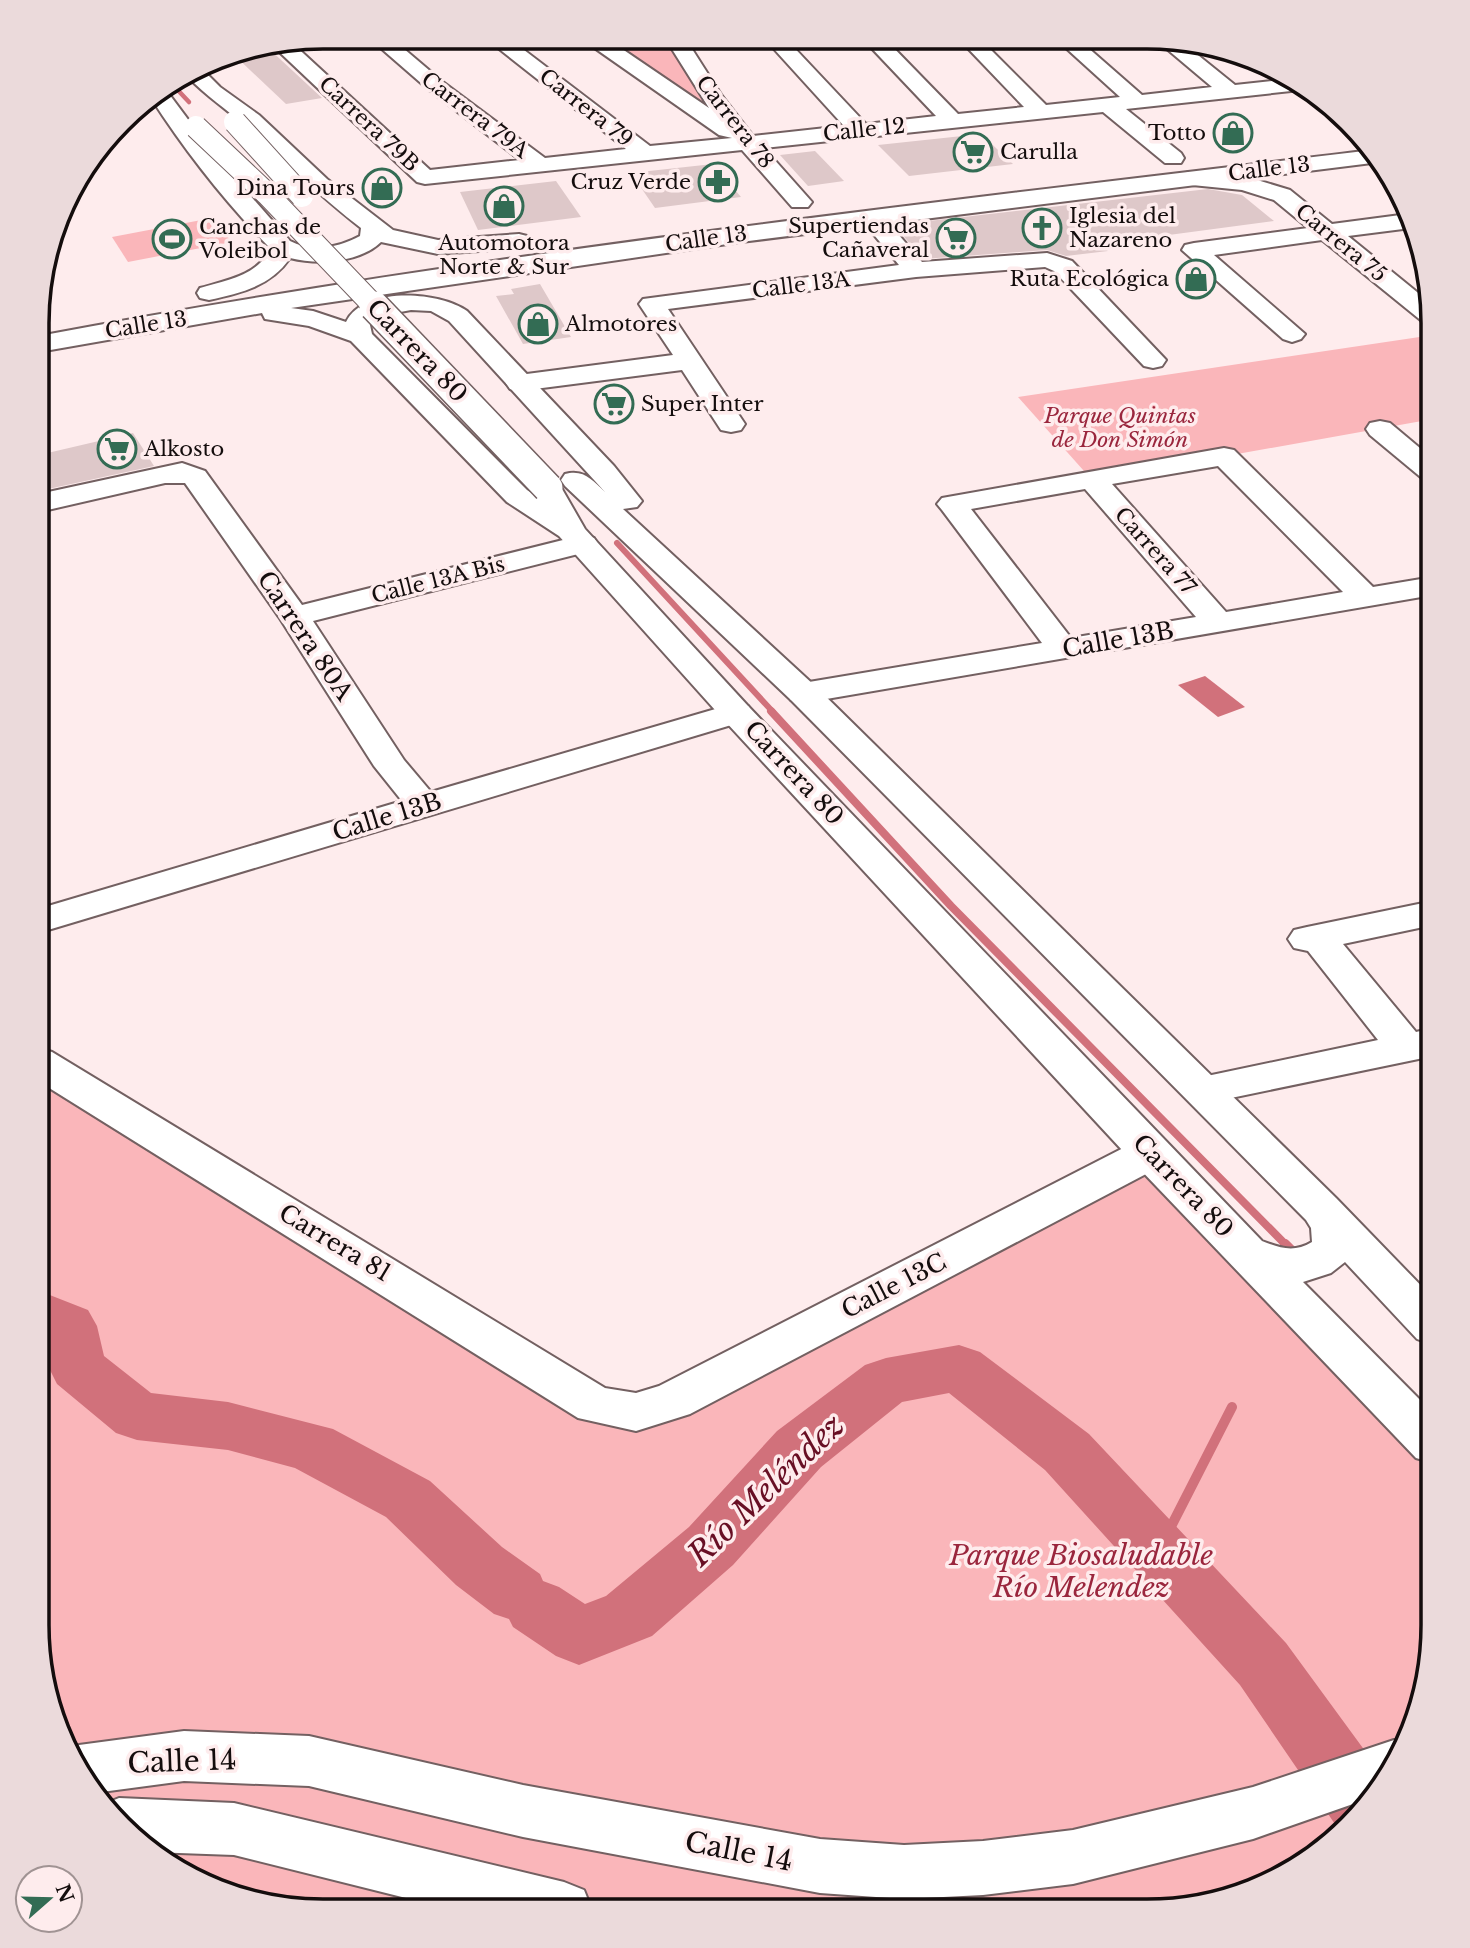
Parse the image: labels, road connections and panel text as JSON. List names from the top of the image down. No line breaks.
{"streets":{"street":["Carrera 79","Carrera 79A","Carrera 78","Carrera 79B","Calle 12","Calle 13","Carrera 75","Calle 13A","Carrera 80","Carrera 77","Calle 13A Bis","Carrera 80A","Calle 13B","Carrera 81","Calle 13C","Calle 14"]},"crossings":[["Carrera 79","Calle 12"],["Carrera 79A","Calle 12"],["Carrera 78","Calle 12"],["Carrera 78","Calle 13"],["Carrera 79B","Calle 12"],["Calle 13","Carrera 75"],["Calle 13","Carrera 80"],["Carrera 80","Calle 13A Bis"],["Carrera 80","Calle 13B"],["Carrera 80","Calle 13C"],["Carrera 77","Calle 13B"],["Calle 13A Bis","Carrera 80A"],["Carrera 80A","Calle 13B"],["Carrera 81","Calle 13C"]],"water":["Río Meléndez"],"parks":["Parque Quintas de Don Simón","Parque Biosaludable Río Melendez"],"places":{"shop":["Totto","Dina Tours","Automotora Norte & Sur","Ruta Ecológica","Almotores"],"supermarket":["Carulla","Supertiendas Cañaveral","Super Inter","Alkosto"],"pharmacy":["Cruz Verde"],"church":["Iglesia del Nazareno"],"sports":["Canchas de Voleibol"]},"north":"right"}
